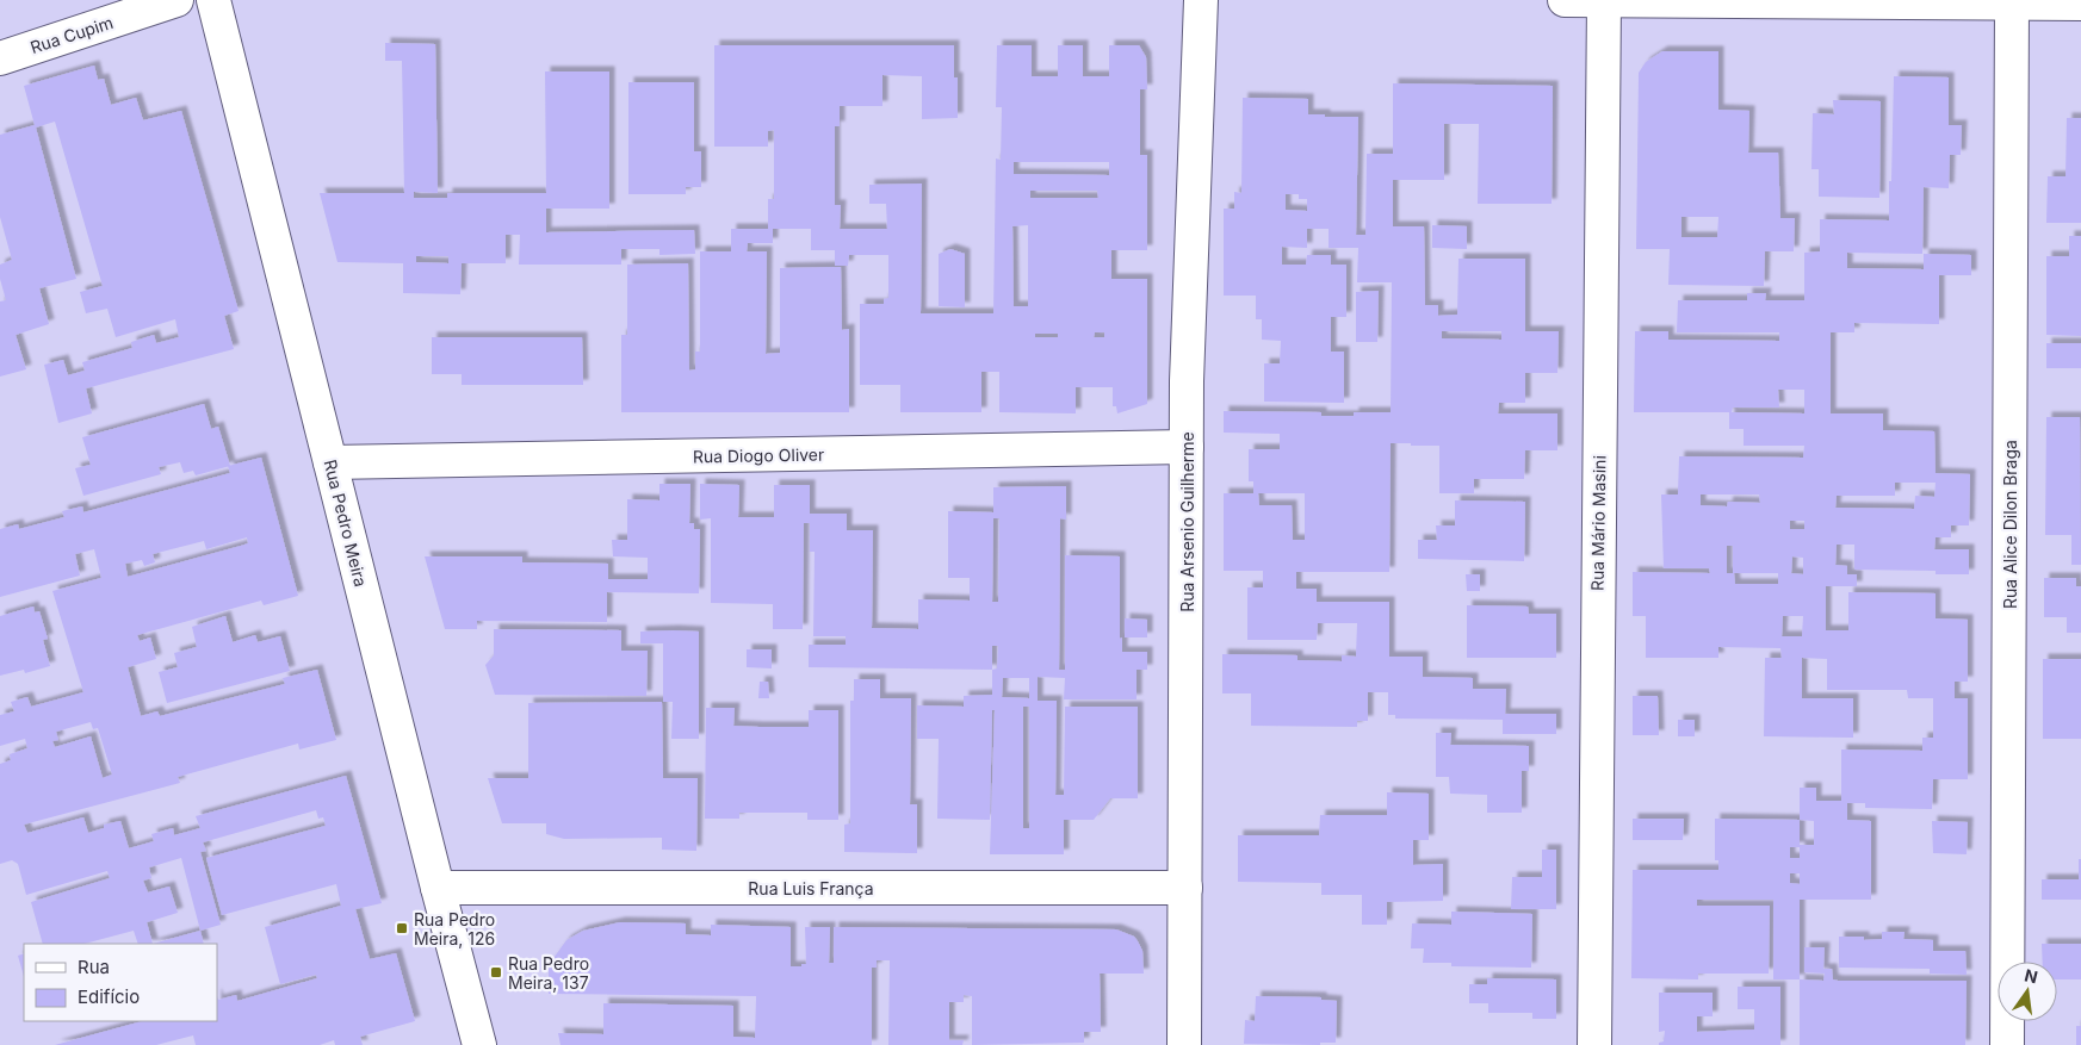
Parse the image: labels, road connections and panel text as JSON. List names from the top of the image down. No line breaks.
{"streets":{"street":["Rua Cupim","Rua Diogo Oliver","Rua Arsenio Guilherme","Rua Pedro Meira","Rua Mário Masini","Rua Alice Dilon Braga","Rua Luis França"]},"crossings":[["Rua Diogo Oliver","Rua Arsenio Guilherme"],["Rua Diogo Oliver","Rua Pedro Meira"],["Rua Arsenio Guilherme","Rua Luis França"],["Rua Pedro Meira","Rua Luis França"]],"places":{"transit":["Rua Pedro Meira, 126","Rua Pedro Meira, 137"]},"legend":["Rua","Edifício"],"north":"top"}
